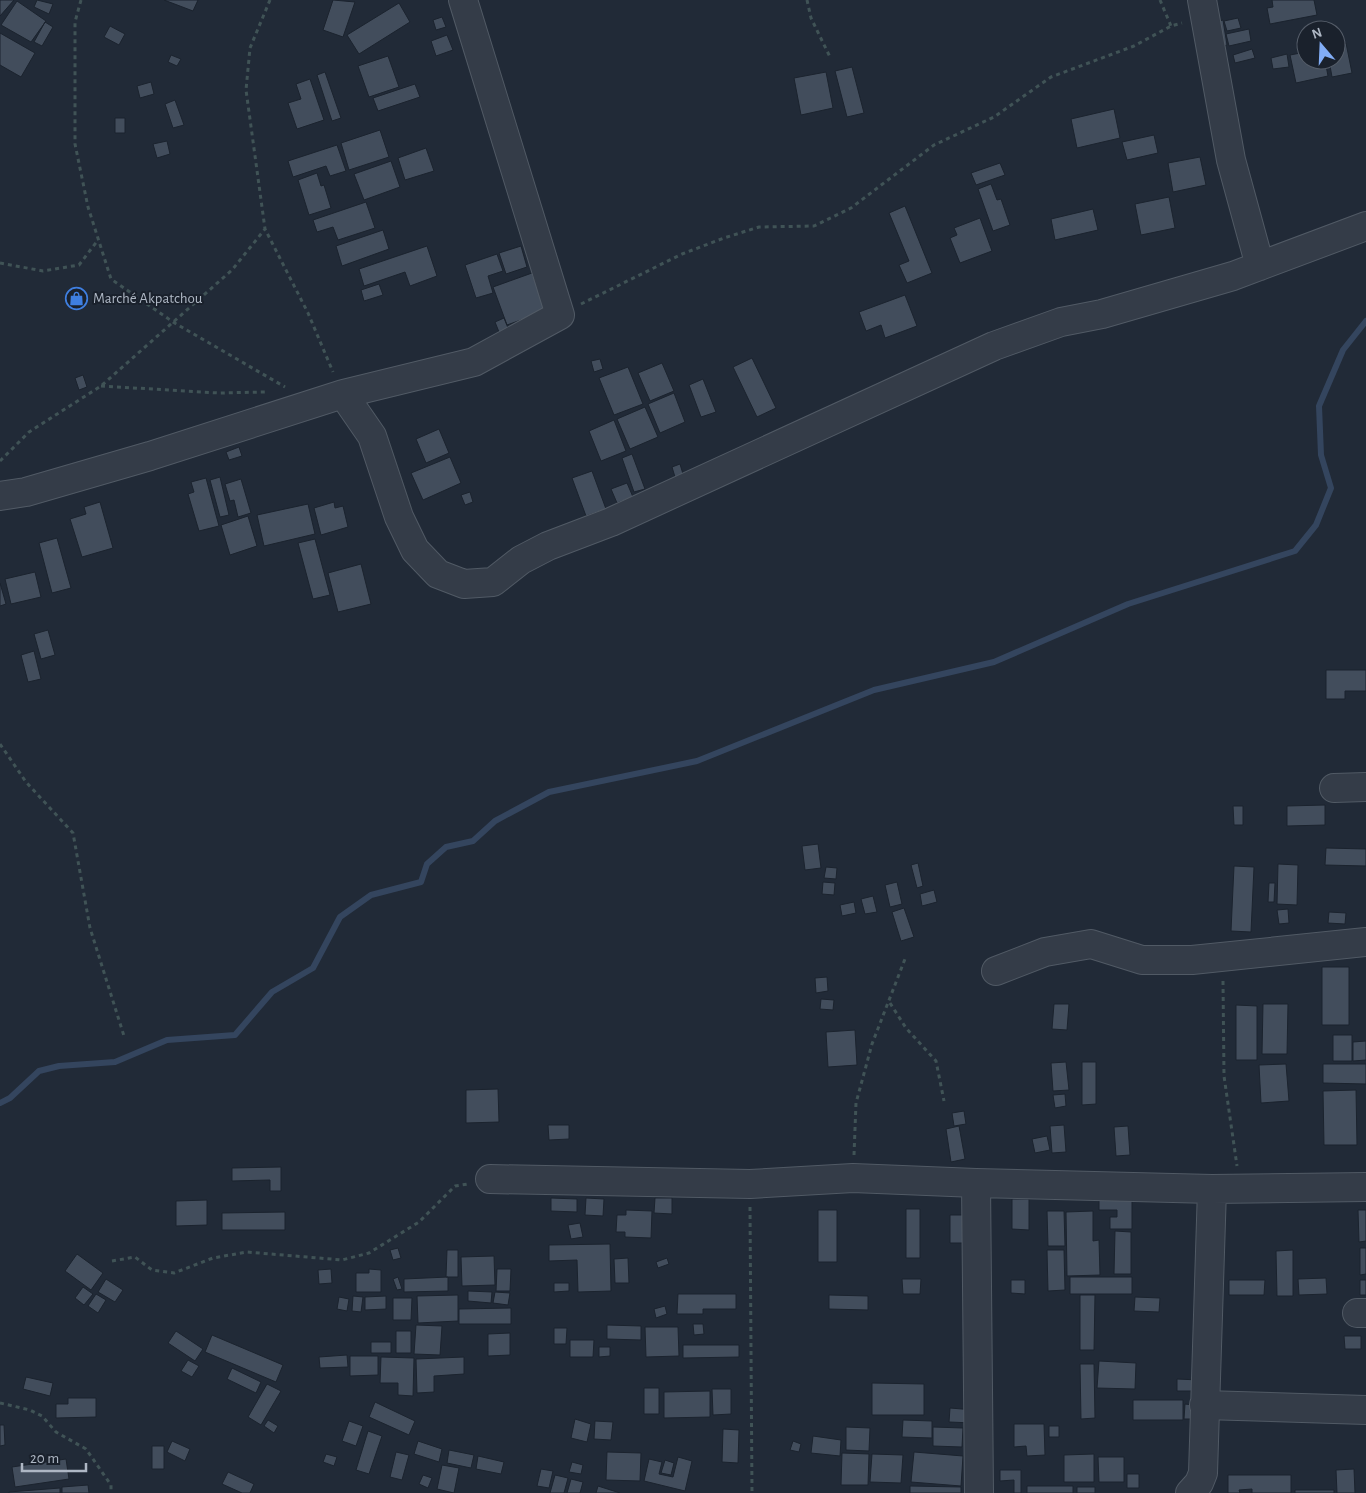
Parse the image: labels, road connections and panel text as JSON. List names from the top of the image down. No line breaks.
{"places":{"shop":["Marché Akpatchou"]},"scale_bar":"20 m","north":"top"}
